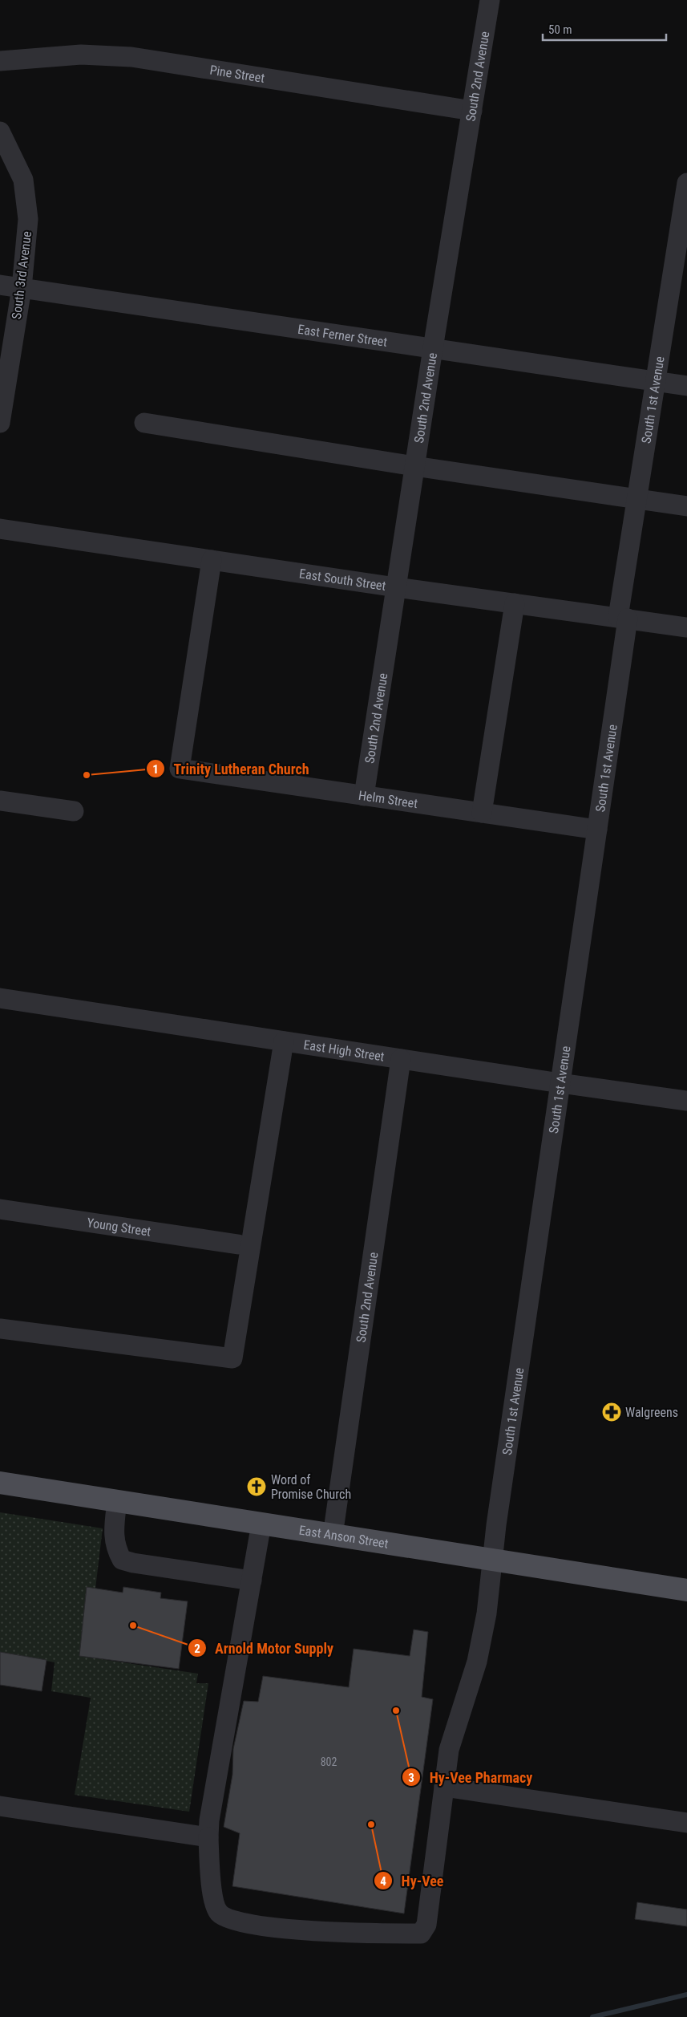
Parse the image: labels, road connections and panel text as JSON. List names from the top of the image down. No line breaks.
{"streets":{"main road":["East Anson Street"],"street":["Pine Street","South 2nd Avenue","South 3rd Avenue","East Ferner Street","South 1st Avenue","East South Street","Helm Street","East High Street","Young Street"]},"crossings":[["Pine Street","South 2nd Avenue"],["South 2nd Avenue","East Ferner Street"],["South 2nd Avenue","East South Street"],["South 2nd Avenue","Helm Street"],["South 2nd Avenue","East High Street"],["South 2nd Avenue","East Anson Street"],["South 3rd Avenue","East Ferner Street"],["East Ferner Street","South 1st Avenue"],["South 1st Avenue","East South Street"],["South 1st Avenue","Helm Street"],["South 1st Avenue","East High Street"],["South 1st Avenue","East Anson Street"],["East South Street","Helm Street"]],"places":{"other":["Trinity Lutheran Church","Arnold Motor Supply","Hy-Vee Pharmacy","Hy-Vee"],"pharmacy":["Walgreens"],"church":["Word of Promise Church"]},"house_numbers":["802"],"scale_bar":"50 m"}
